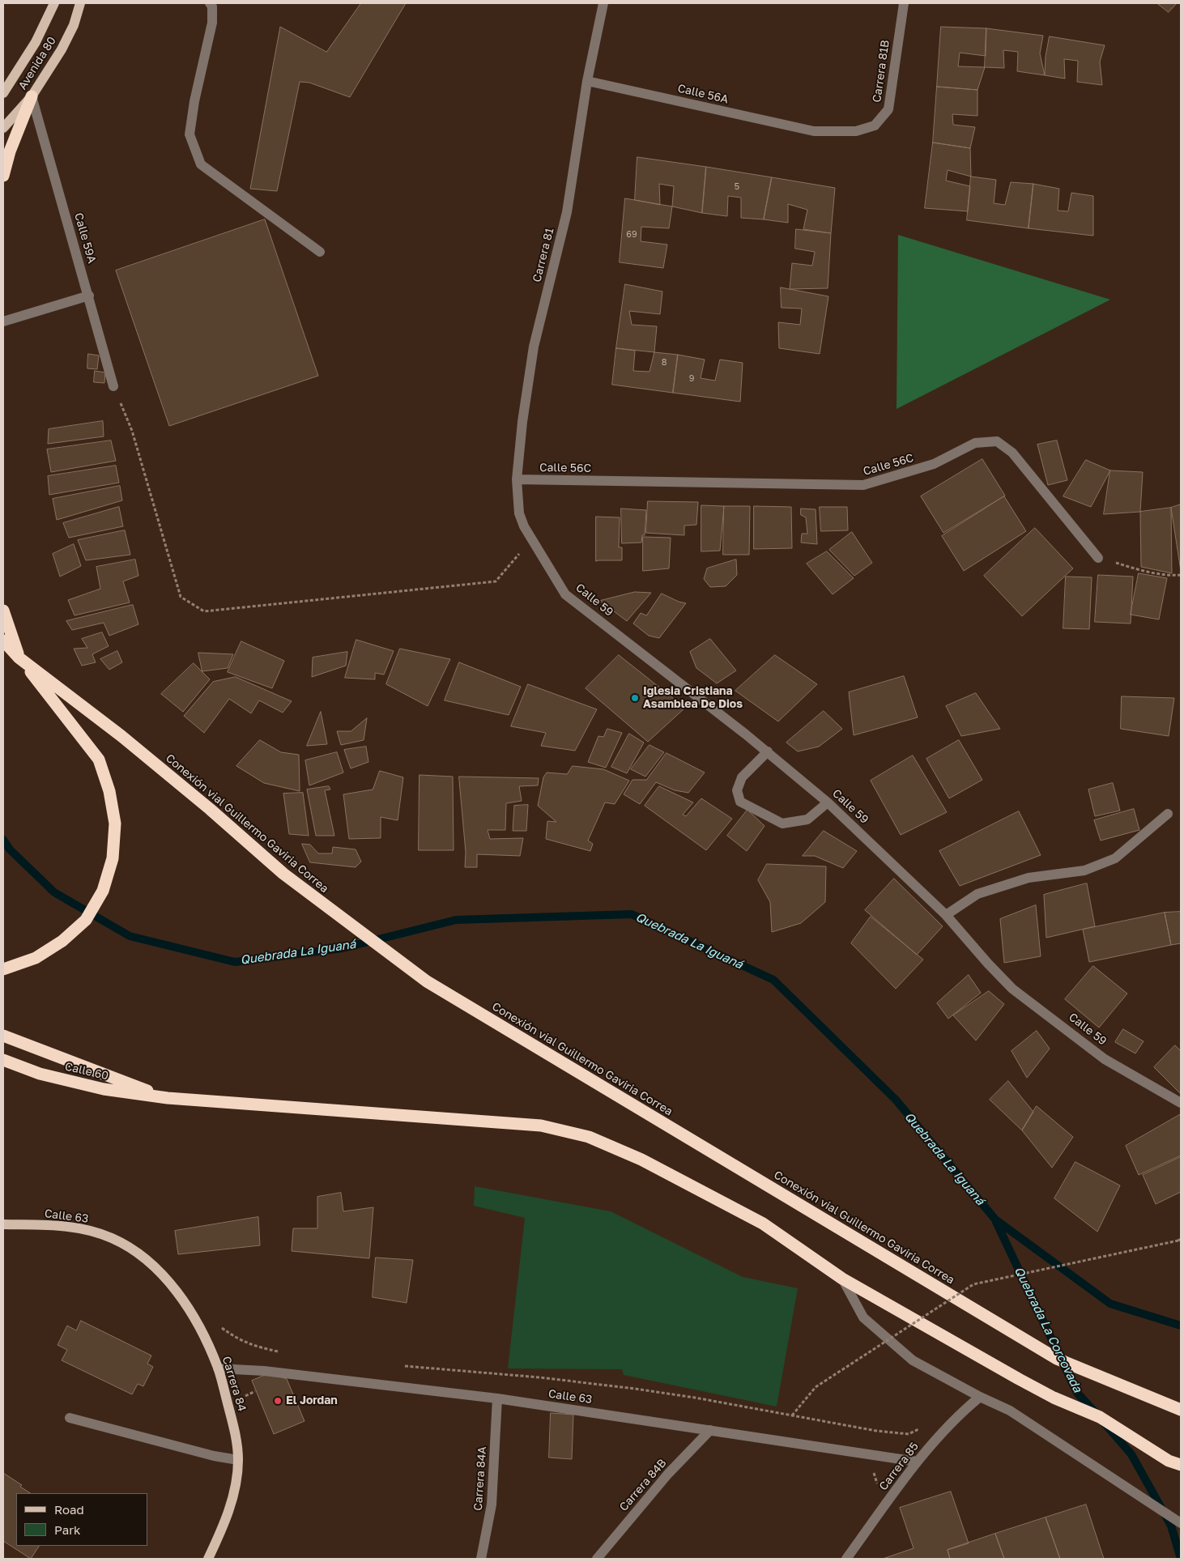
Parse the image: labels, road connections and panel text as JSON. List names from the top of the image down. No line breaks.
{"streets":{"highway":["Conexión vial Guillermo Gaviria Correa","Calle 60"],"main road":["Avenida 80","Calle 63","Carrera 84"],"street":["Carrera 81B","Calle 56A","Calle 59A","Carrera 81","Calle 56C","Calle 59","Carrera 85","Carrera 84A","Carrera 84B"]},"crossings":[["Avenida 80","Calle 59A"],["Carrera 81B","Calle 56A"],["Calle 56A","Carrera 81"],["Carrera 81","Calle 56C"],["Carrera 81","Calle 59"],["Calle 63","Carrera 84"],["Calle 63","Carrera 85"],["Calle 63","Carrera 84A"],["Calle 63","Carrera 84B"]],"water":["Quebrada La Iguaná","Quebrada La Corcovada"],"places":["Iglesia Cristiana Asamblea De Dios","El Jordan"],"house_numbers":["5","69","8","9"],"legend":["Road","Park"]}
